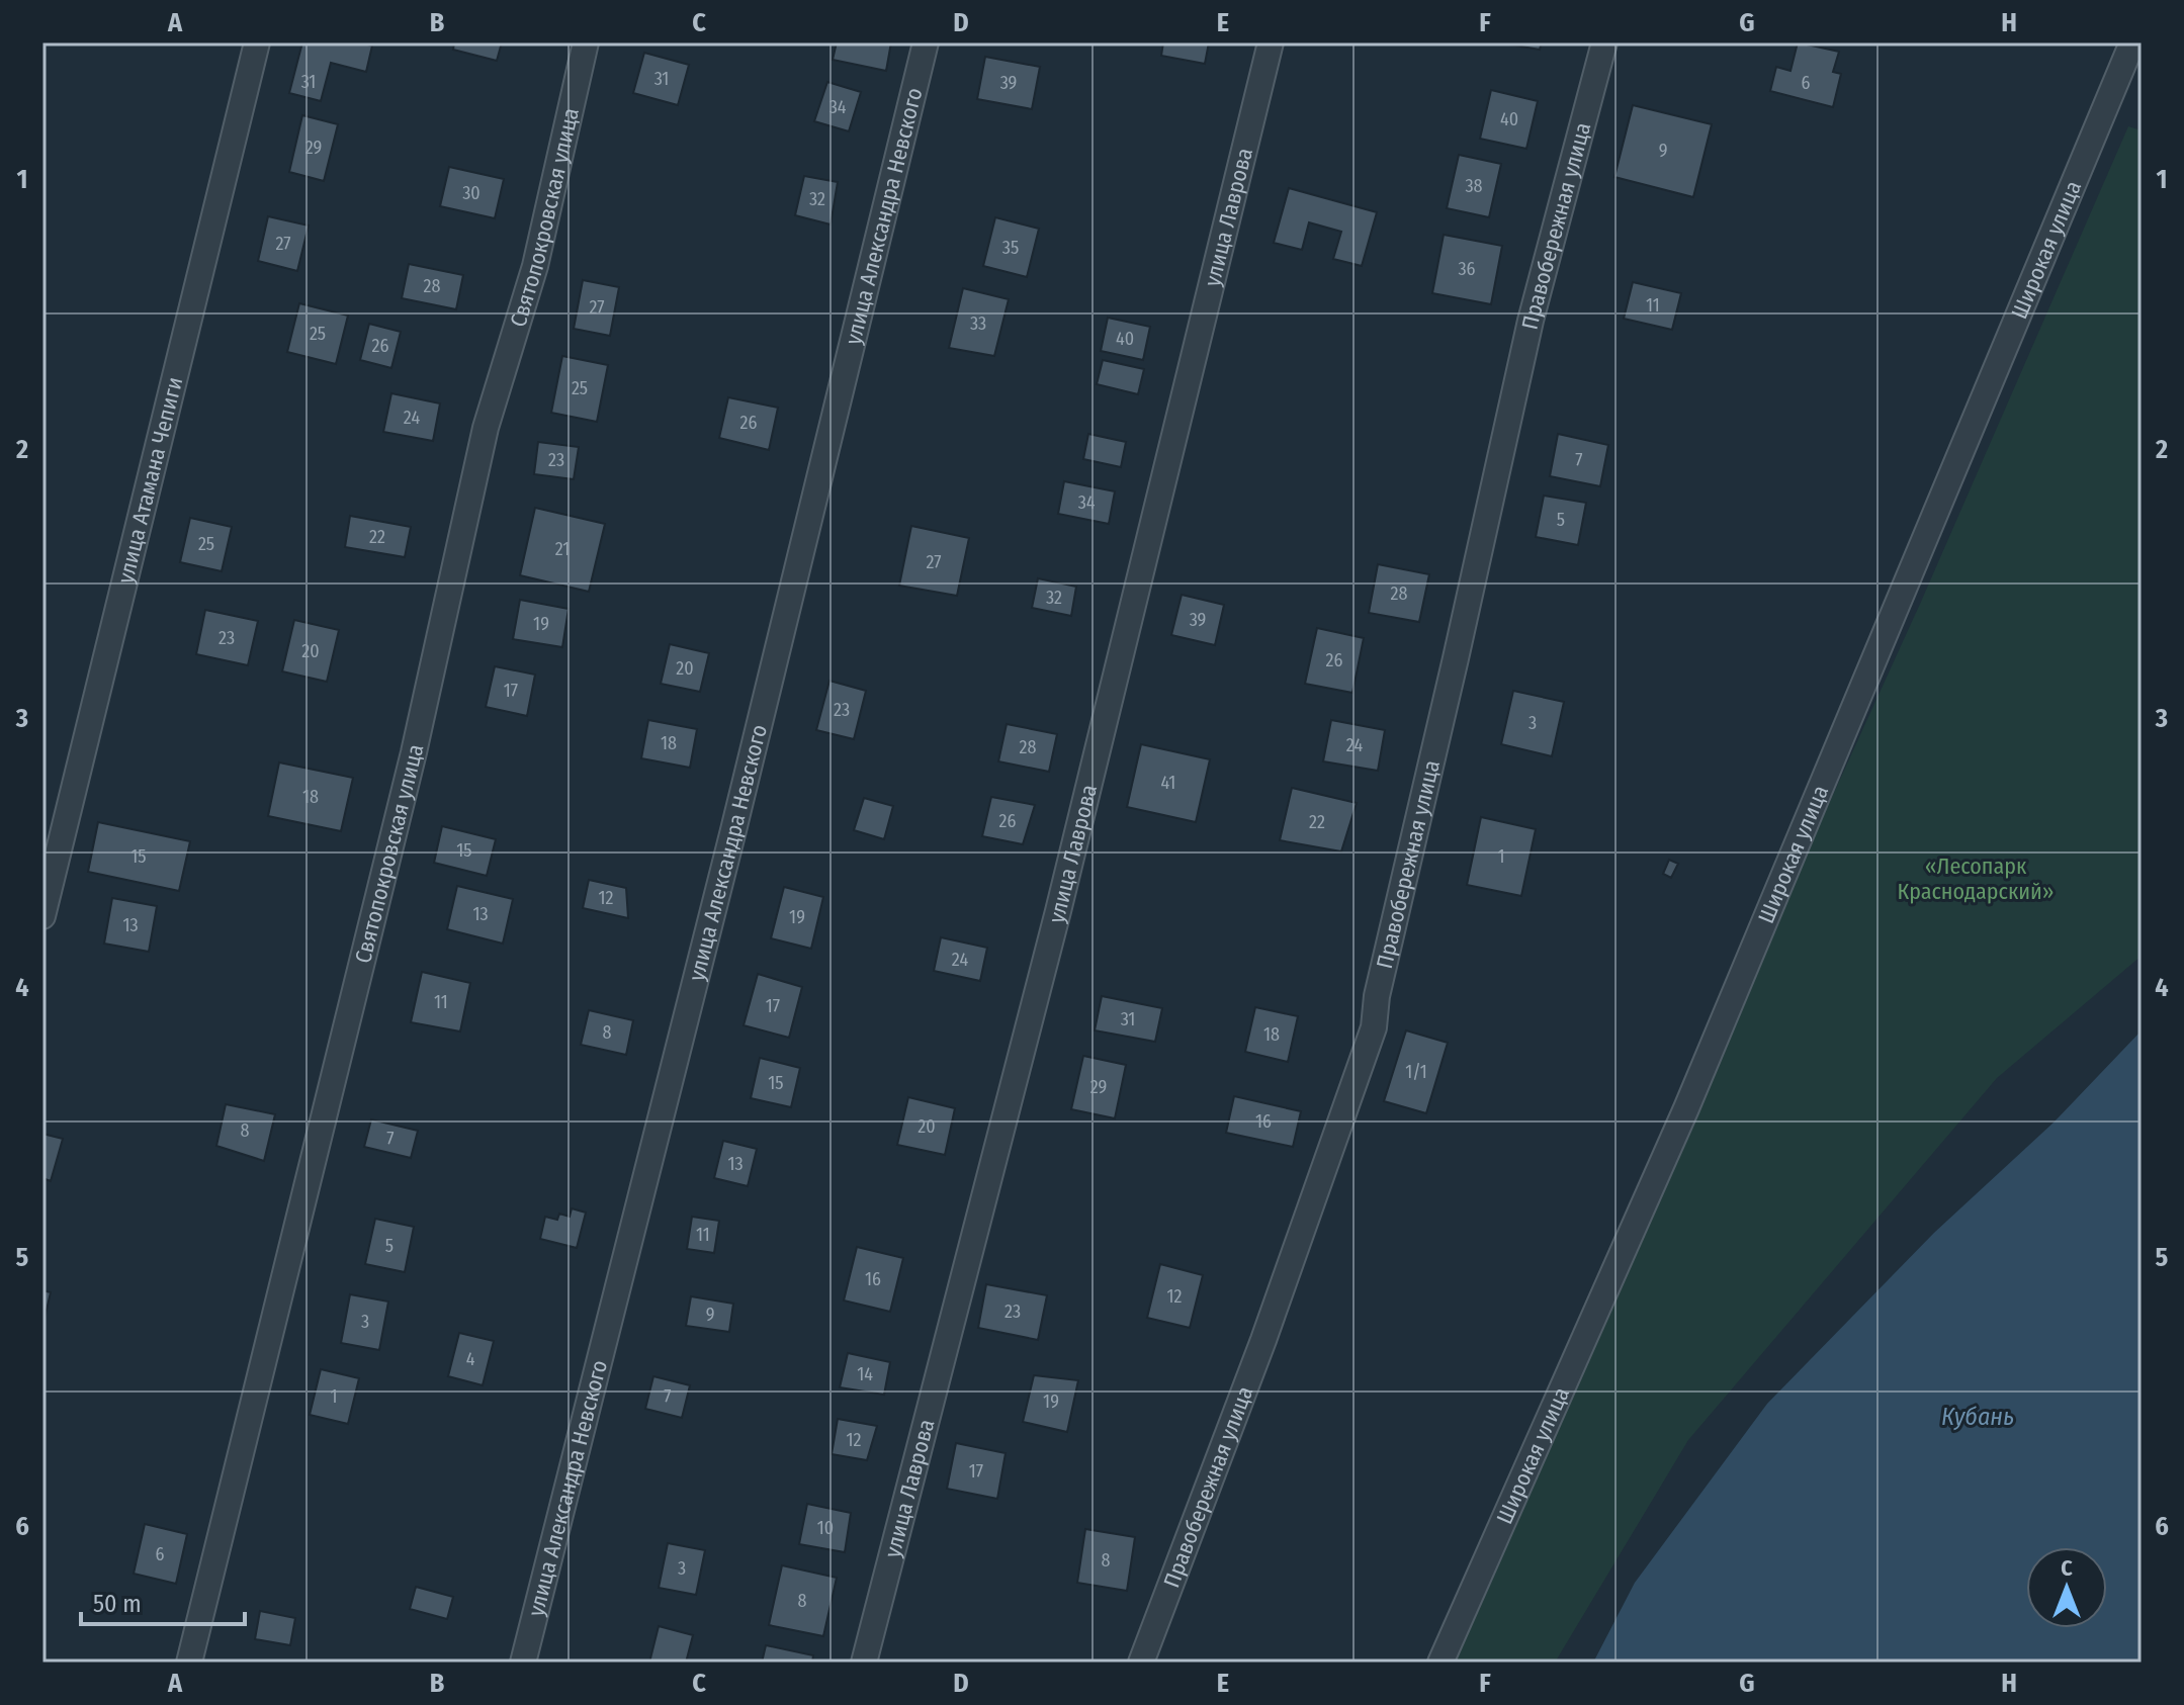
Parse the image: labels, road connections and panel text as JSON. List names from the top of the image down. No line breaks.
{"streets":{"street":["Святопокровская улица","улица Александра Невского","улица Лаврова","Правобережная улица","Широкая улица","улица Атамана Чепиги"]},"water":["Кубань"],"parks":["«Лесопарк Краснодарский»"],"house_numbers":["31","31","39","6","34","40","29","9","38","30","32","27","35","36","28","11","27","33","25","40","26","25","24","26","23","7","34","5","22","25","21","27","28","32","39","19","23","20","26","20","17","23","3","18","24","28","41","18","26","22","15","15","1","12","13","19","13","24","11","17","31","8","18","1/1","15","29","16","20","8","7","13","11","5","16","12","23","9","3","4","14","1","7","19","12","17","10","6","8","3","8"],"scale_bar":"50 m","north":"top","grid":{"columns":["A","B","C","D","E","F","G","H"],"rows":["1","2","3","4","5","6"]}}
